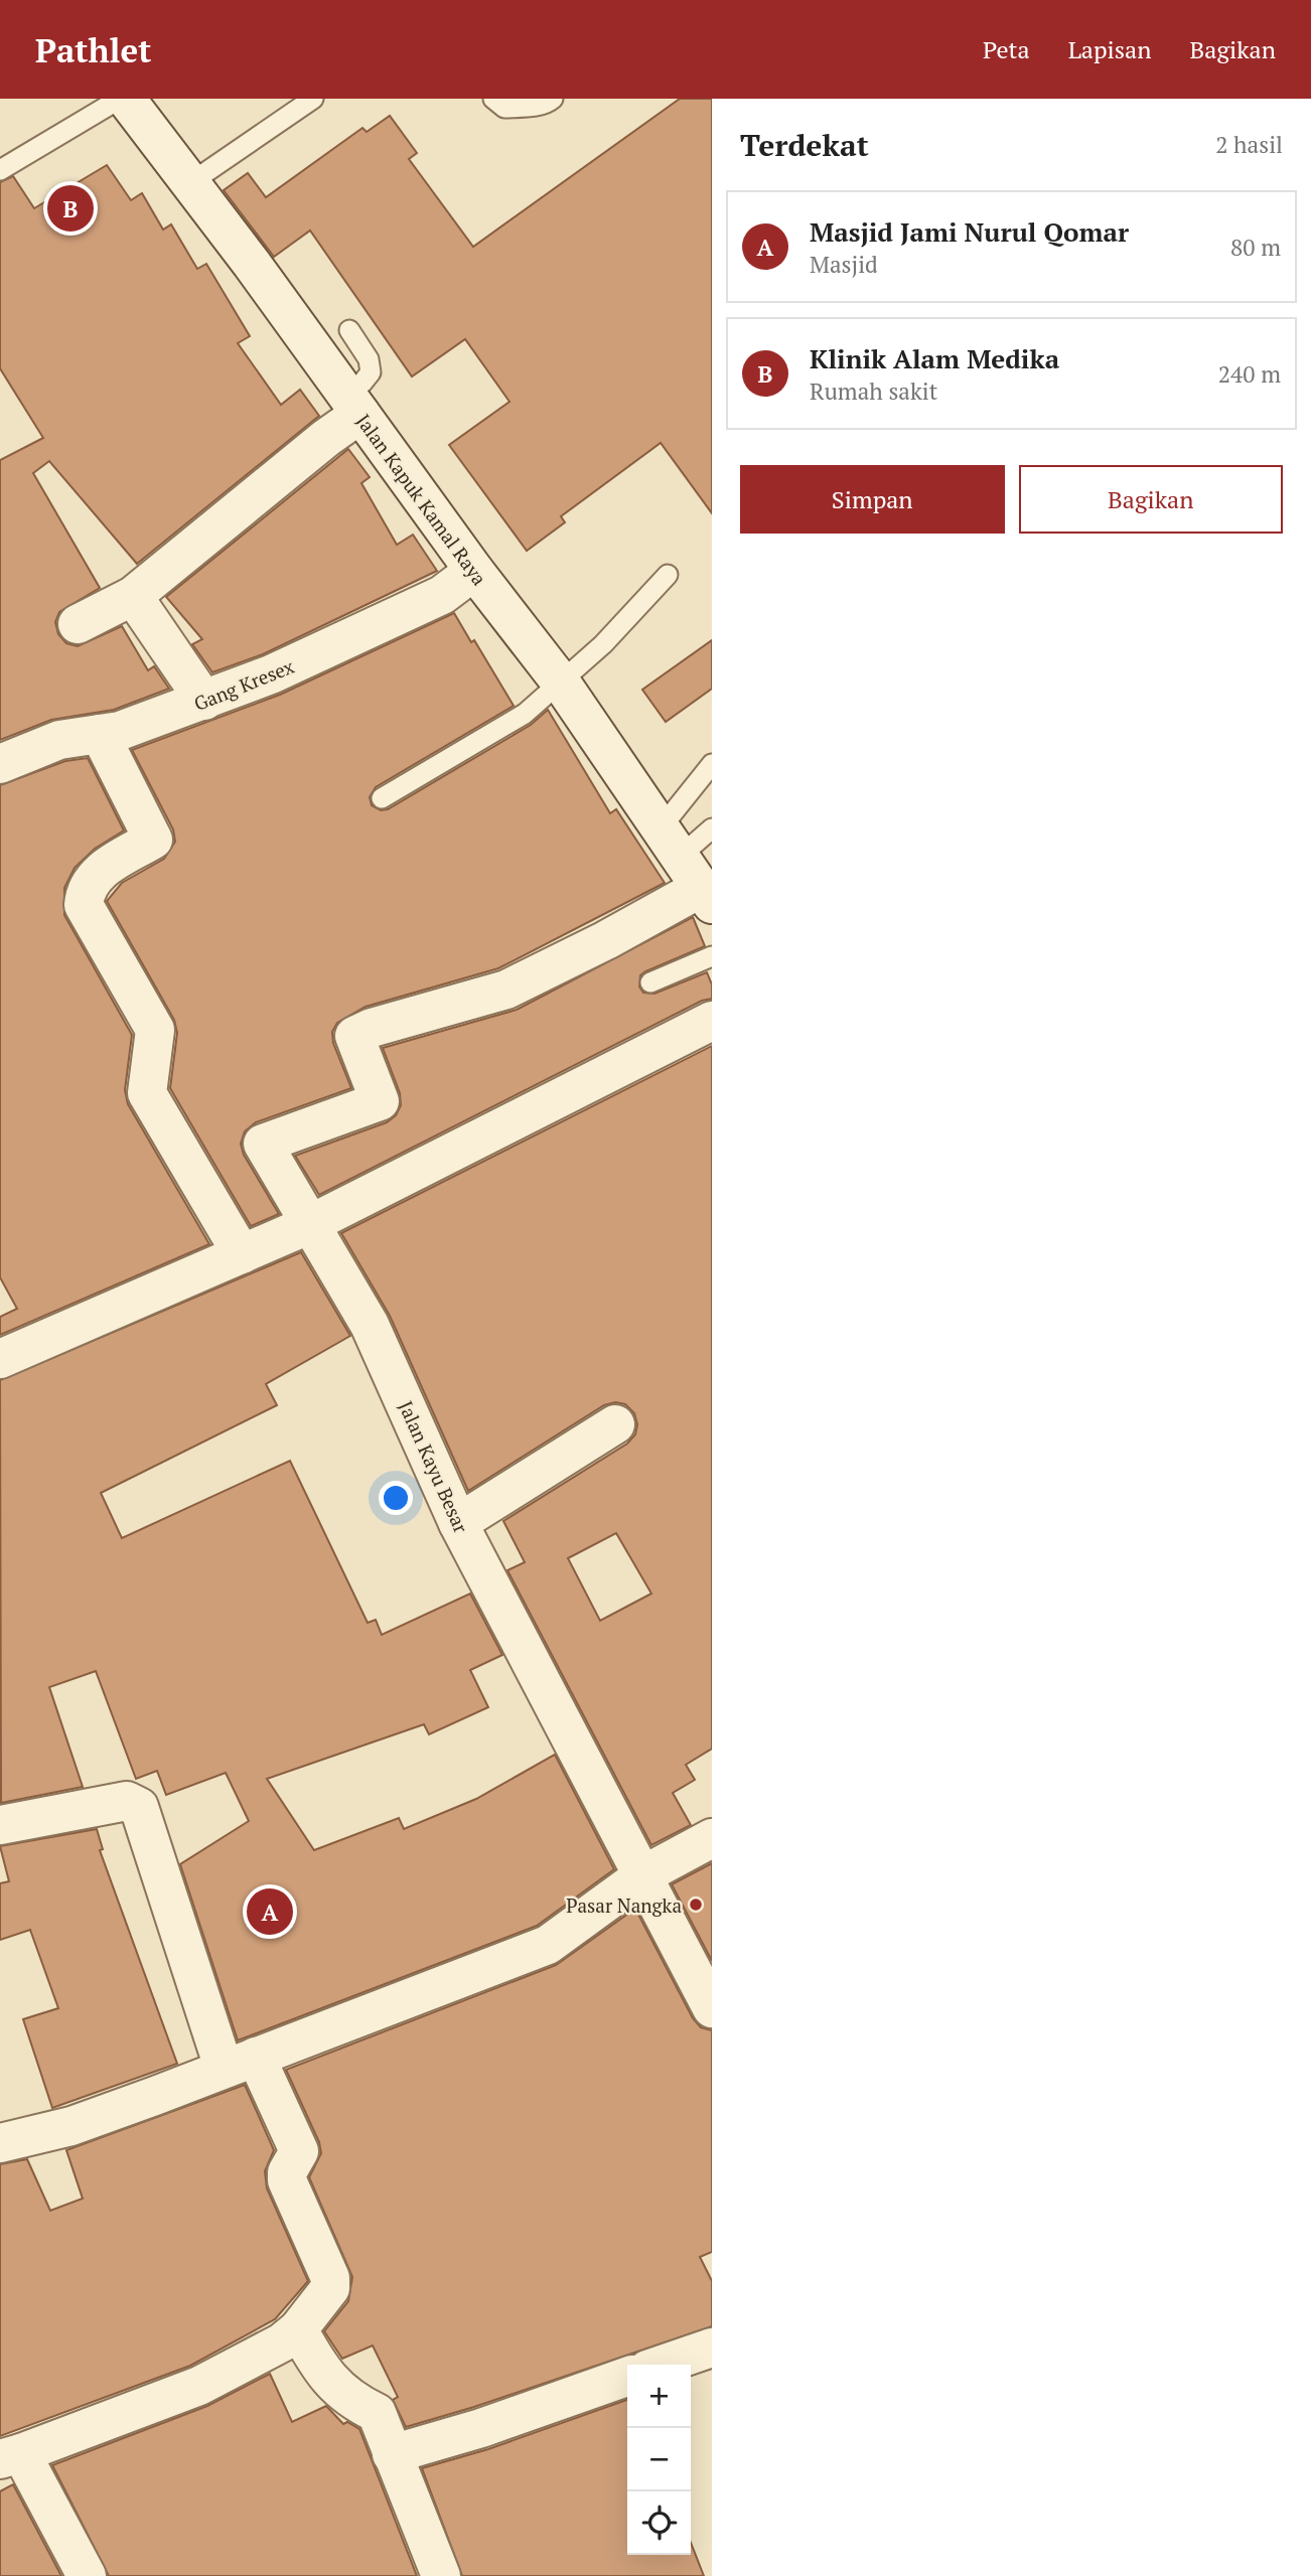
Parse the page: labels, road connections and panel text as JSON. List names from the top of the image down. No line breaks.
{"streets":{"street":["Jalan Kapuk Kamal Raya","Gang Kresex","Jalan Kayu Besar"]},"crossings":[["Jalan Kapuk Kamal Raya","Gang Kresex"],["Jalan Kapuk Kamal Raya","Jalan Kayu Besar"]],"places":["Pasar Nangka"],"page":{"header":"Pathlet","nav":["Peta","Lapisan","Bagikan"],"heading":["Terdekat","2 hasil"],"pins":["B","A"],"list":[{"mark":"A","name":"Masjid Jami Nurul Qomar","note":"Masjid","value":"80 m"},{"mark":"B","name":"Klinik Alam Medika","note":"Rumah sakit","value":"240 m"}],"buttons":["Simpan","Bagikan"],"map_buttons":["+","−"]}}
